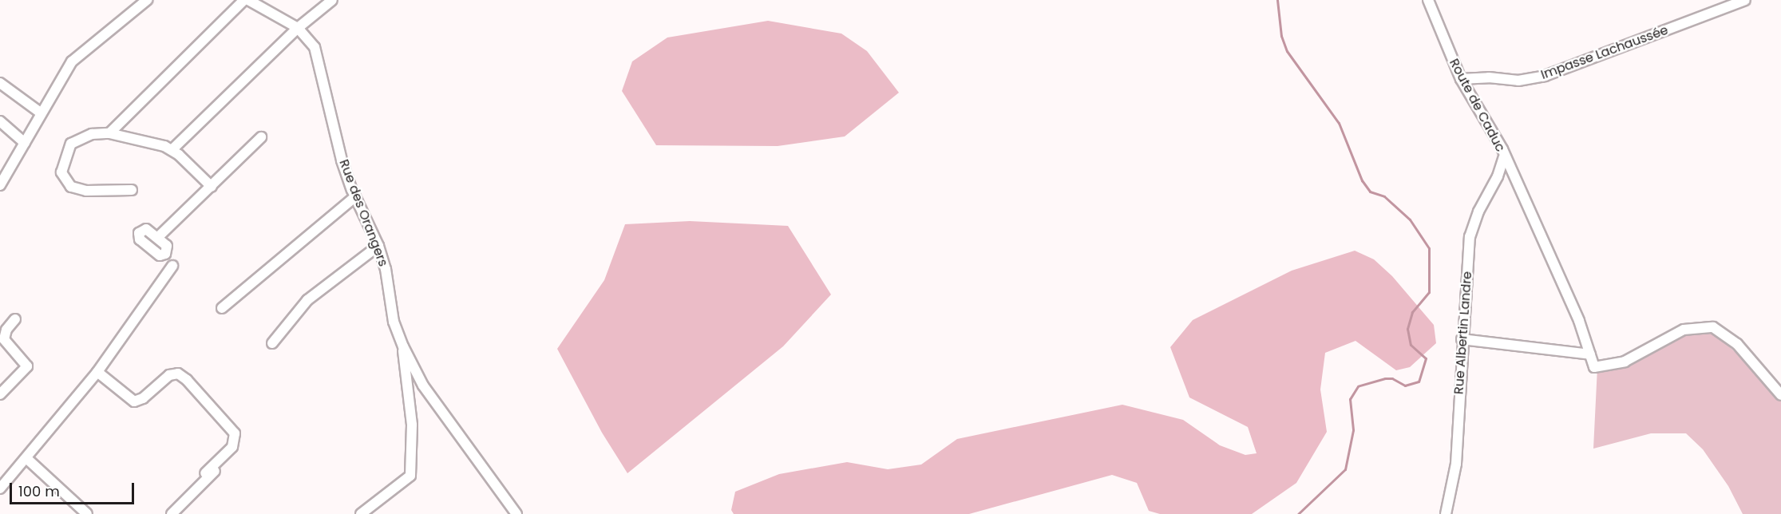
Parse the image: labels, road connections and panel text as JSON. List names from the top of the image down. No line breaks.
{"streets":{"street":["Impasse Lachaussée","Route de Caduc","Rue des Orangers","Rue Albertin Landre"]},"crossings":[["Impasse Lachaussée","Route de Caduc"],["Route de Caduc","Rue Albertin Landre"]],"scale_bar":"100 m"}
